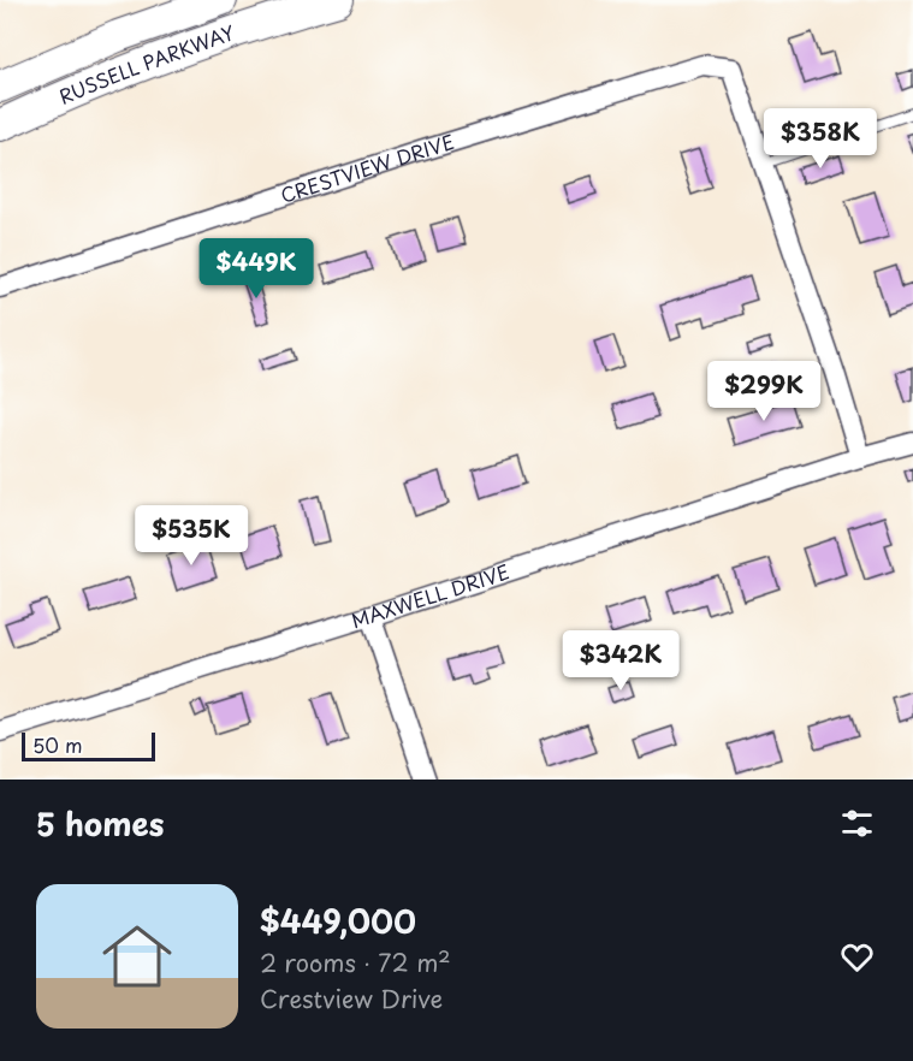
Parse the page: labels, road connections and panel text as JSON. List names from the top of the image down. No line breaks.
{"streets":{"main road":["RUSSELL PARKWAY"],"street":["CRESTVIEW DRIVE","MAXWELL DRIVE"]},"scale_bar":"50 m","page":{"price":["$358K","$449K","$299K","$535K","$342K"],"scale":"50 m","heading":"5 homes","list":[{"name":"$449,000","note":"2 rooms · 72 m² · Crestview Drive"}]}}
